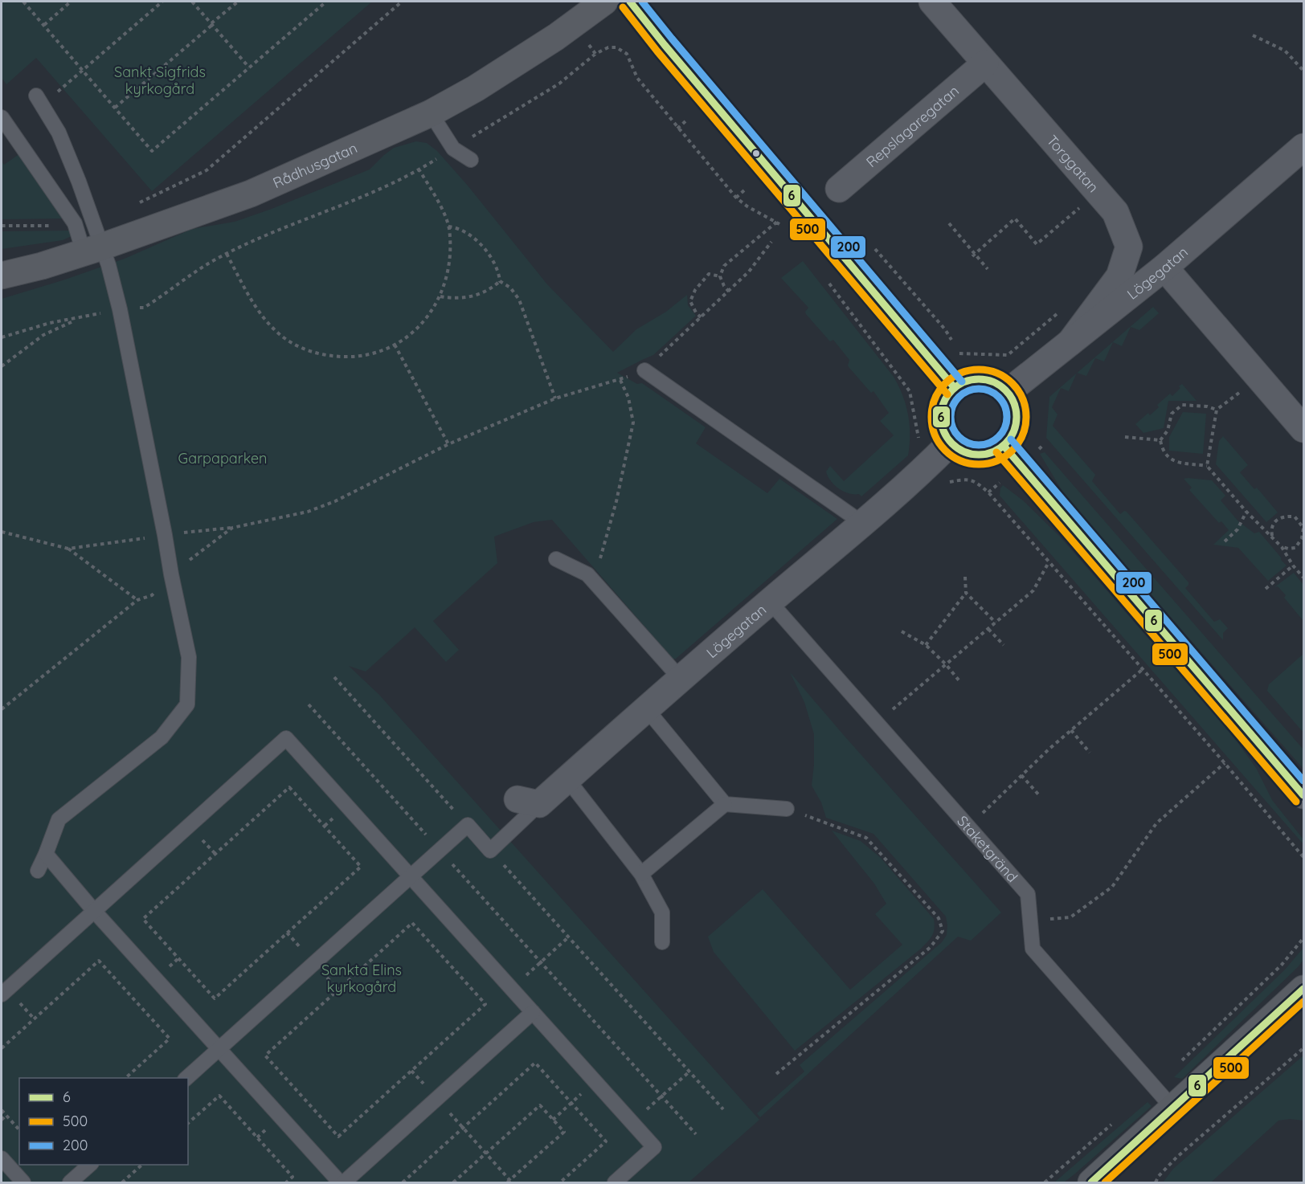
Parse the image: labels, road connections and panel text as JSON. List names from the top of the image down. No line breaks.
{"streets":{"street":["Repslagaregatan","Torggatan","Rådhusgatan","Lögegatan"],"lane":["Staketgränd"]},"crossings":[["Repslagaregatan","Torggatan"],["Torggatan","Lögegatan"],["Lögegatan","Staketgränd"]],"parks":["Sankt Sigfrids kyrkogård","Garpaparken","Sankta Elins kyrkogård"],"lines":["transit line 6","transit line 200","transit line 500"],"legend":["6","500","200"]}
